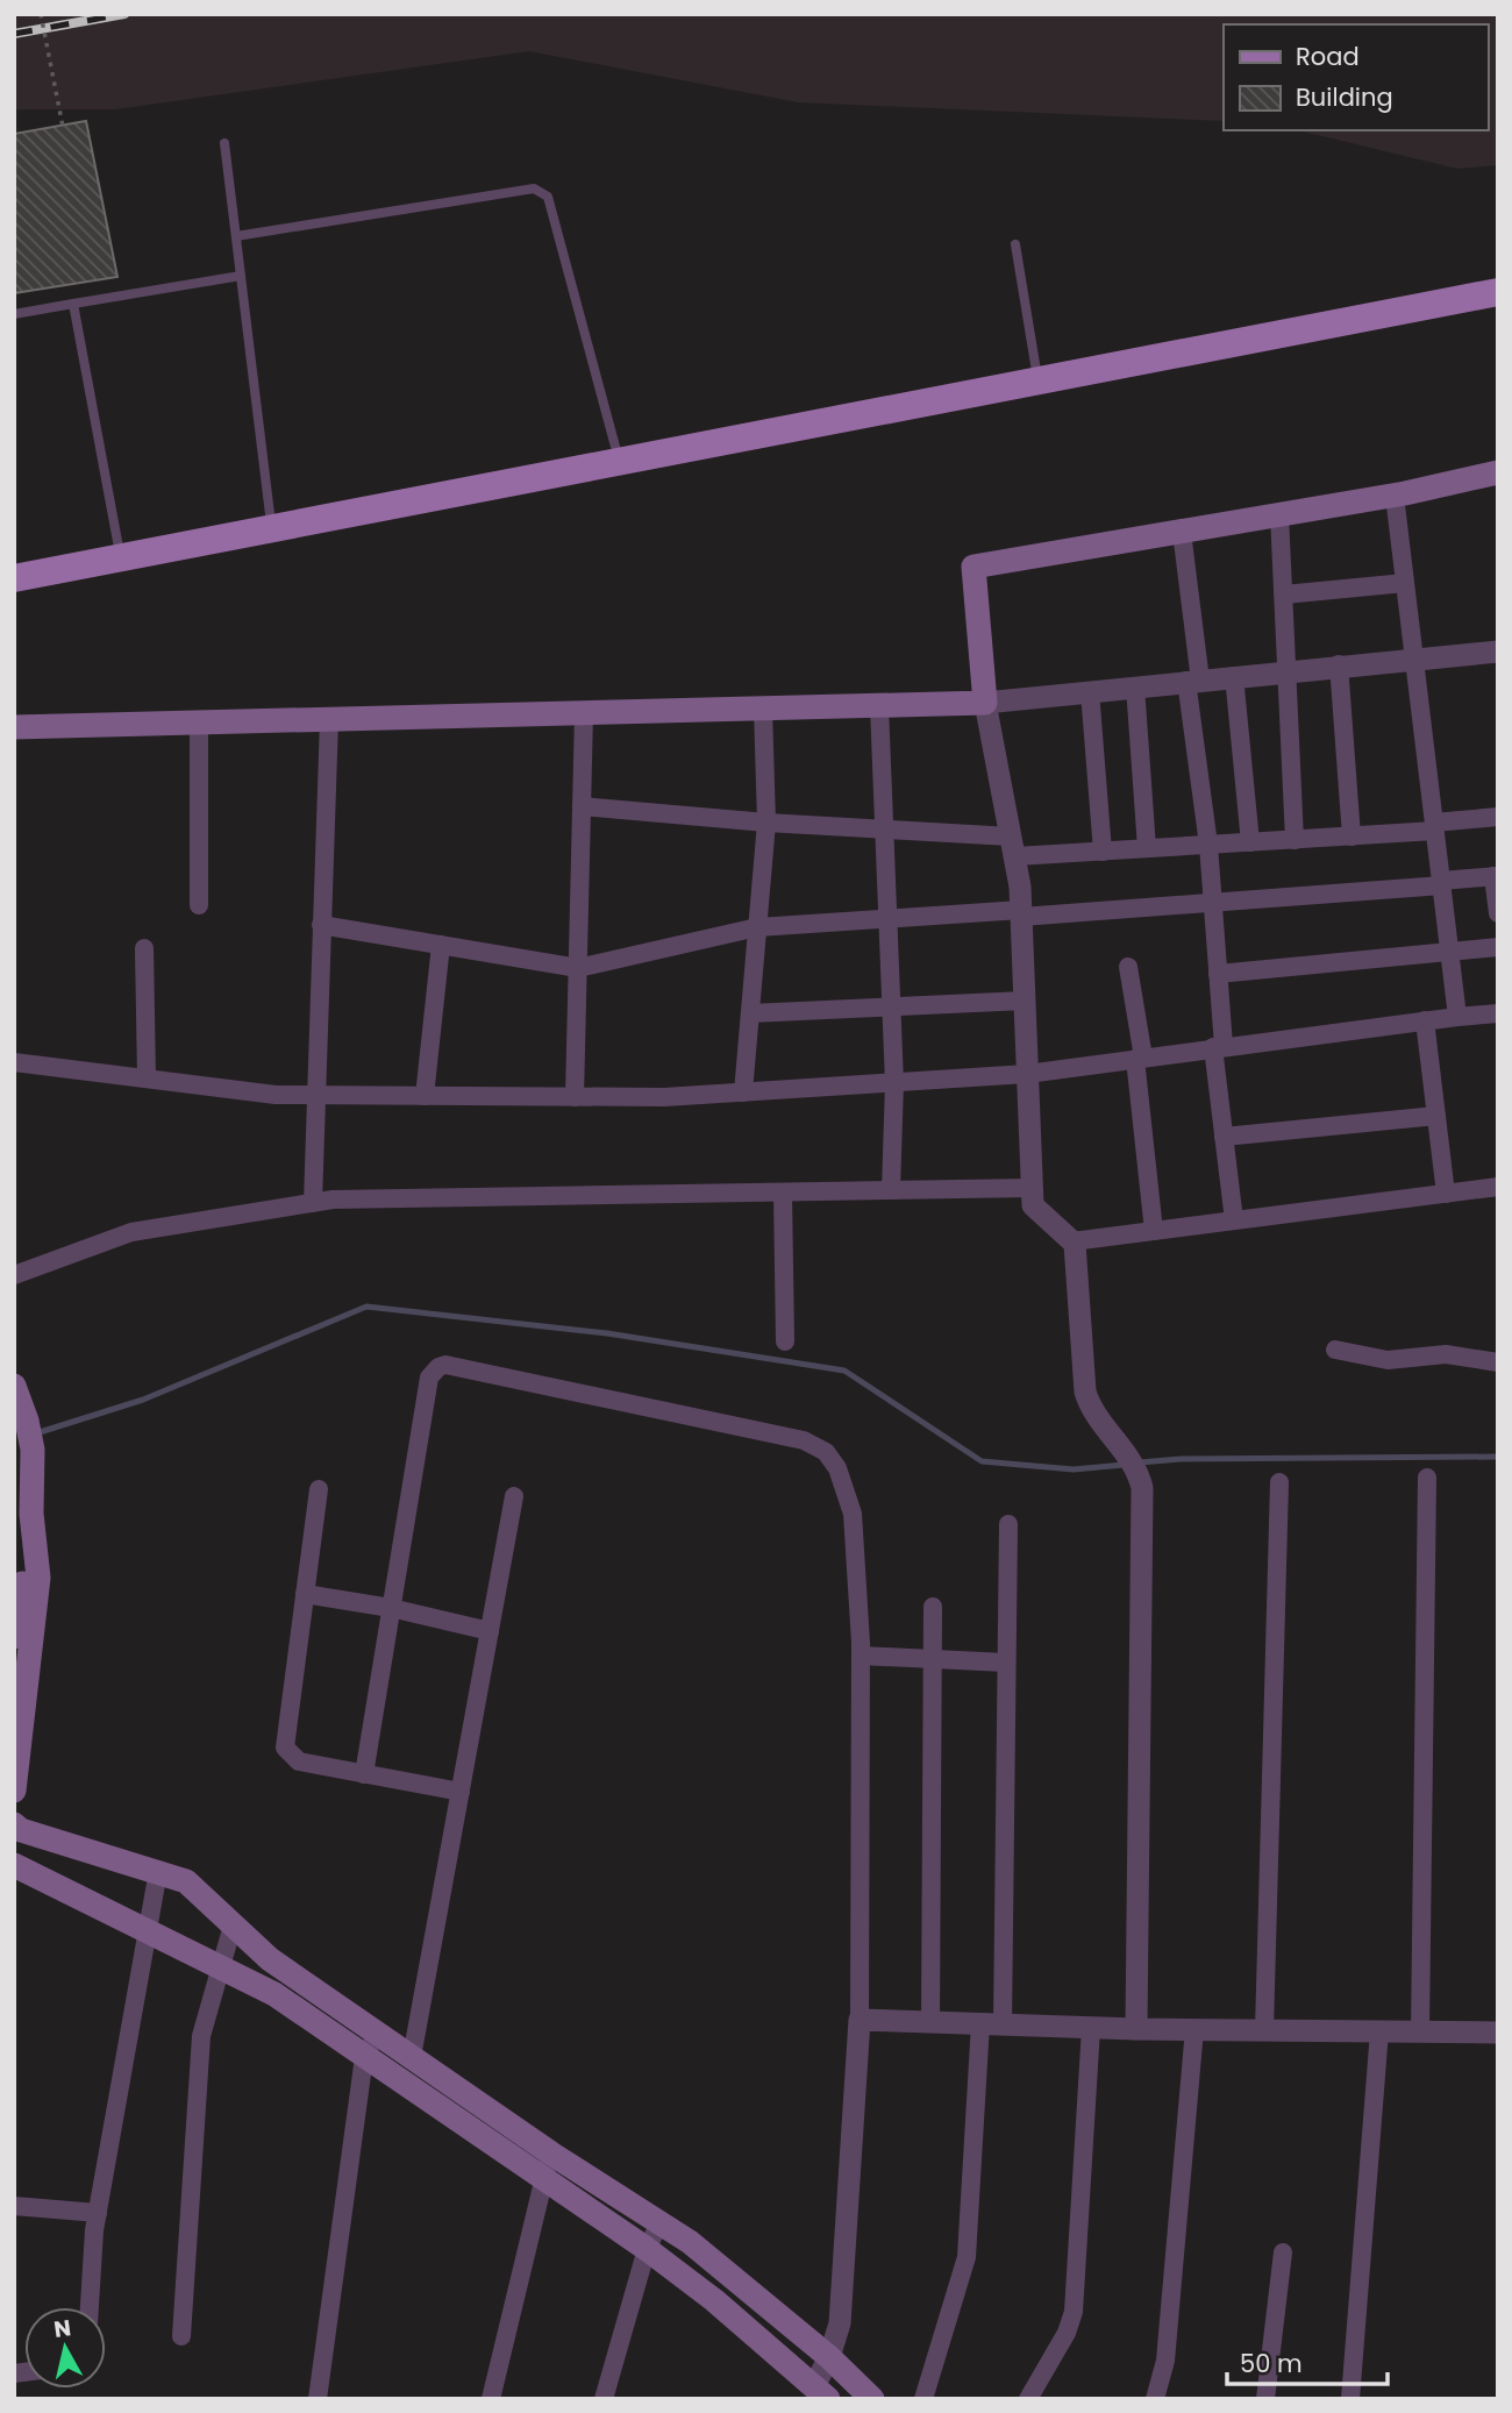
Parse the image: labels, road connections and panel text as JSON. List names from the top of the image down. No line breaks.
{"legend":["Road","Building"],"scale_bar":"50 m","north":"top"}
